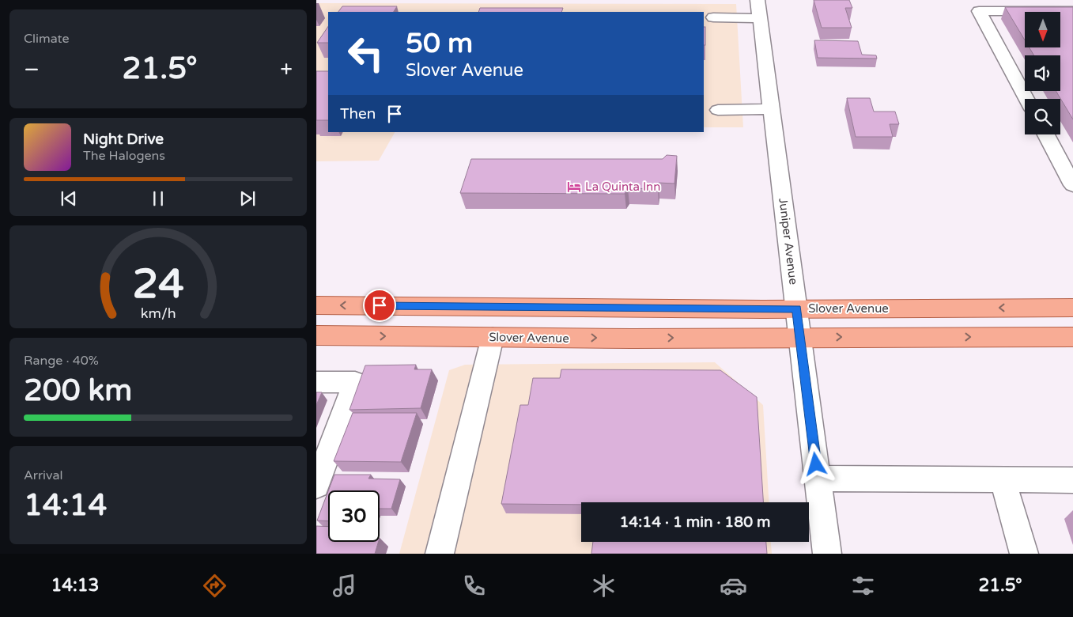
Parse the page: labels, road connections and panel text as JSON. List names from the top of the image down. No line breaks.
{"streets":{"main road":["Slover Avenue"],"street":["Juniper Avenue"]},"crossings":[["Juniper Avenue","Slover Avenue"]],"places":{"hotel":["La Quinta Inn"]},"north":"bottom","page":{"tile":["Climate",["Range · 40%","200 km"],["Arrival","14:14"]],"turn":["50 m","Slover Avenue"],"heat":["−","21.5°","+"],"then":"Then","song":["Night Drive","The Halogens"],"limit":"30","trip":"14:14 · 1 min · 180 m","tabs":["14:13","21.5°"],"gauge":["24","km/h"]}}
